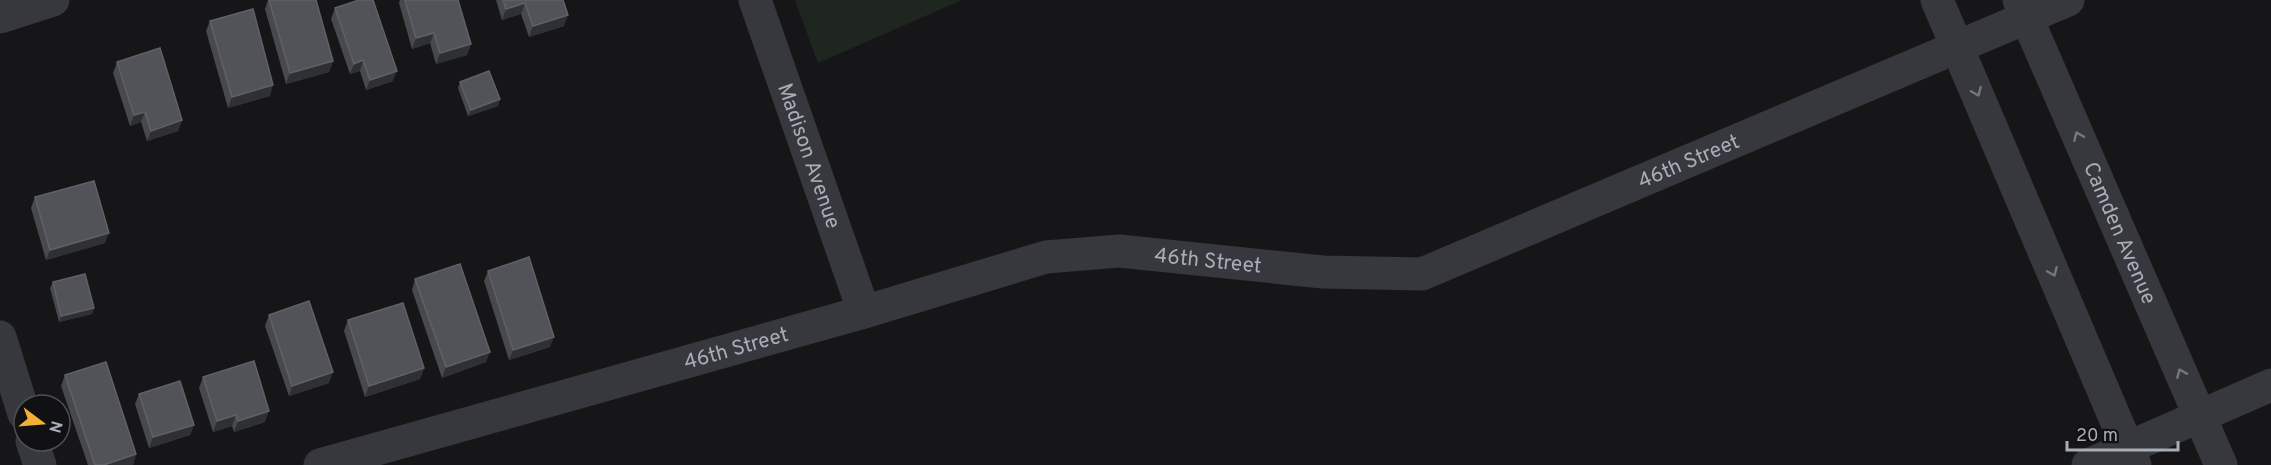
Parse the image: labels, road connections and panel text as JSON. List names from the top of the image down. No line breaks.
{"streets":{"street":["Madison Avenue","46th Street","Camden Avenue"]},"crossings":[["Madison Avenue","46th Street"],["46th Street","Camden Avenue"]],"scale_bar":"20 m","north":"right"}
